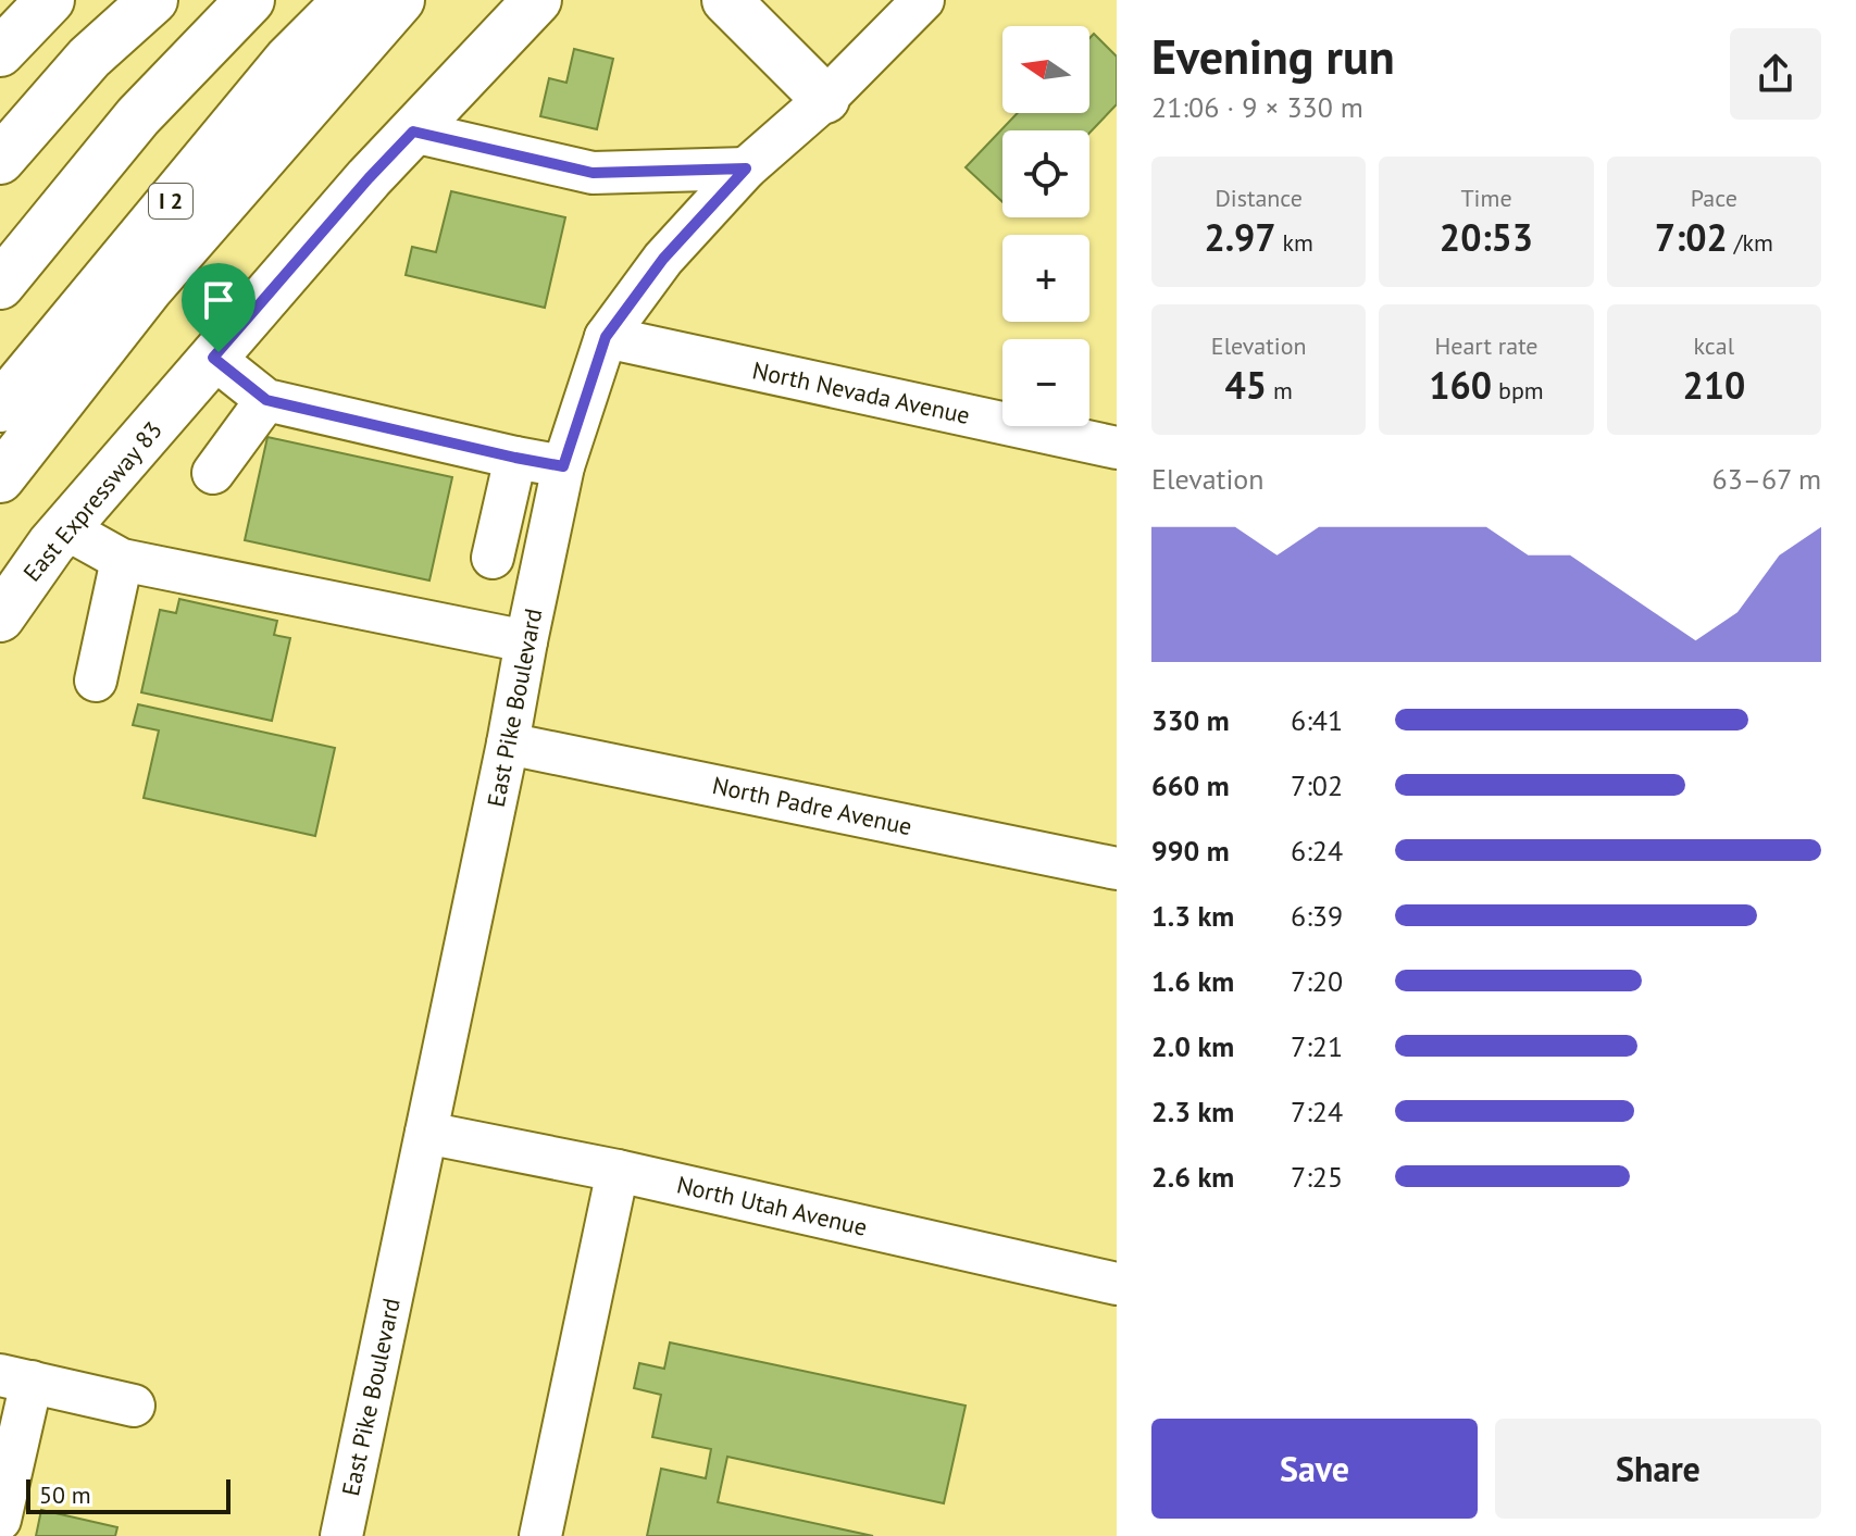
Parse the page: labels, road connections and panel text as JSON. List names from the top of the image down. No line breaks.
{"streets":{"main road":["I 2","East Expressway 83"],"street":["North Nevada Avenue","East Pike Boulevard","North Padre Avenue","North Utah Avenue"]},"crossings":[["North Nevada Avenue","East Pike Boulevard"],["East Pike Boulevard","North Padre Avenue"],["East Pike Boulevard","North Utah Avenue"]],"scale_bar":"50 m","north":"left","page":{"heading":["Evening run","21:06 · 9 × 330 m"],"map_buttons":["+","−"],"stats":[["Distance","2.97 km"],["Time","20:53"],["Pace","7:02 /km"],["Elevation","45 m"],["Heart rate","160 bpm"],["kcal","210"]],"chart":["Elevation","63–67 m"],"list":[{"name":"330 m","note":"6:41"},{"name":"660 m","note":"7:02"},{"name":"990 m","note":"6:24"},{"name":"1.3 km","note":"6:39"},{"name":"1.6 km","note":"7:20"},{"name":"2.0 km","note":"7:21"},{"name":"2.3 km","note":"7:24"},{"name":"2.6 km","note":"7:25"}],"buttons":["Save","Share"],"scale":"50 m"}}
